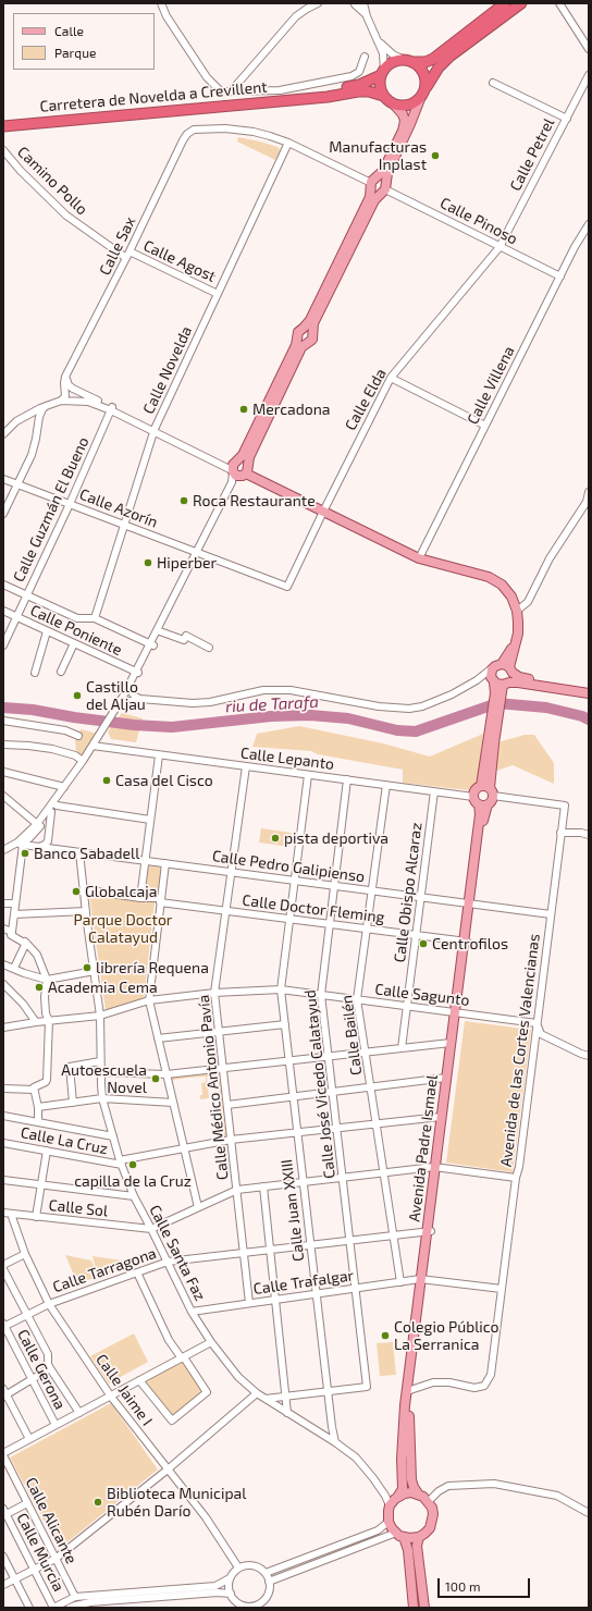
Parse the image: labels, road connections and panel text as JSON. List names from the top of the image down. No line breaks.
{"streets":{"highway":["Carretera de Novelda a Crevillent"],"main road":["Avenida Padre Ismael"],"street":["Calle Petrel","Camino Pollo","Calle Pinoso","Calle Sax","Calle Agost","Calle Novelda","Calle Villena","Calle Elda","Calle Azorín","Calle Guzmán El Bueno","Calle Poniente","Calle Lepanto","Calle Pedro Galipienso","Calle Obispo Alcaraz","Calle Doctor Fleming","Calle Sagunto","Calle Bailén","Avenida de las Cortes Valencianas","Calle José Vicedo Calatayud","Calle Médico Antonio Pavía","Calle La Cruz","Calle Sol","Calle Juan XXIII","Calle Santa Faz","Calle Tarragona","Calle Trafalgar","Calle Gerona","Calle Jaime I","Calle Alicante","Calle Murcia"]},"crossings":[["Calle Petrel","Calle Pinoso"],["Calle Petrel","Calle Elda"],["Camino Pollo","Calle Sax"],["Camino Pollo","Calle Agost"],["Calle Pinoso","Calle Villena"],["Calle Pinoso","Calle Elda"],["Calle Sax","Calle Agost"],["Calle Sax","Calle Novelda"],["Calle Agost","Calle Novelda"],["Calle Novelda","Calle Azorín"],["Calle Elda","Calle Azorín"],["Calle Azorín","Calle Guzmán El Bueno"],["Calle Guzmán El Bueno","Calle Poniente"],["Calle Lepanto","Calle Obispo Alcaraz"],["Calle Lepanto","Calle Bailén"],["Calle Lepanto","Calle José Vicedo Calatayud"],["Calle Lepanto","Calle Médico Antonio Pavía"],["Calle Lepanto","Avenida Padre Ismael"],["Calle Lepanto","Calle Juan XXIII"],["Calle Pedro Galipienso","Calle Obispo Alcaraz"],["Calle Pedro Galipienso","Calle Bailén"],["Calle Pedro Galipienso","Avenida de las Cortes Valencianas"],["Calle Pedro Galipienso","Calle José Vicedo Calatayud"],["Calle Pedro Galipienso","Calle Médico Antonio Pavía"],["Calle Pedro Galipienso","Avenida Padre Ismael"],["Calle Pedro Galipienso","Calle Juan XXIII"],["Calle Pedro Galipienso","Calle Santa Faz"],["Calle Obispo Alcaraz","Calle Doctor Fleming"],["Calle Obispo Alcaraz","Calle Sagunto"],["Calle Doctor Fleming","Calle Bailén"],["Calle Doctor Fleming","Calle José Vicedo Calatayud"],["Calle Doctor Fleming","Calle Médico Antonio Pavía"],["Calle Doctor Fleming","Avenida Padre Ismael"],["Calle Doctor Fleming","Calle Juan XXIII"],["Calle Doctor Fleming","Calle Santa Faz"],["Calle Sagunto","Calle Bailén"],["Calle Sagunto","Avenida de las Cortes Valencianas"],["Calle Sagunto","Calle José Vicedo Calatayud"],["Calle Sagunto","Calle Médico Antonio Pavía"],["Calle Sagunto","Avenida Padre Ismael"],["Calle Sagunto","Calle Juan XXIII"],["Calle Sagunto","Calle Santa Faz"],["Calle Bailén","Calle Tarragona"],["Calle Bailén","Calle Trafalgar"],["Avenida de las Cortes Valencianas","Avenida Padre Ismael"],["Calle José Vicedo Calatayud","Calle Juan XXIII"],["Calle José Vicedo Calatayud","Calle Tarragona"],["Calle José Vicedo Calatayud","Calle Trafalgar"],["Calle Médico Antonio Pavía","Calle Tarragona"],["Calle Médico Antonio Pavía","Calle Trafalgar"],["Calle La Cruz","Calle Santa Faz"],["Avenida Padre Ismael","Calle Tarragona"],["Avenida Padre Ismael","Calle Trafalgar"],["Calle Sol","Calle Santa Faz"],["Calle Sol","Calle Jaime I"],["Calle Juan XXIII","Calle Santa Faz"],["Calle Juan XXIII","Calle Tarragona"],["Calle Juan XXIII","Calle Trafalgar"],["Calle Santa Faz","Calle Tarragona"],["Calle Santa Faz","Calle Trafalgar"],["Calle Tarragona","Calle Gerona"],["Calle Tarragona","Calle Jaime I"]],"water":["riu de Tarafa"],"parks":["Parque Doctor Calatayud"],"places":["Manufacturas Inplast","Mercadona","Roca Restaurante","Hiperber","Castillo del Aljau","Casa del Cisco","pista deportiva","Banco Sabadell","Globalcaja","Centrofilos","librería Requena","Academia Cema","Autoescuela Novel","capilla de la Cruz","Colegio Público La Serranica","Biblioteca Municipal Rubén Darío"],"legend":["Calle","Parque"],"scale_bar":"100 m"}
